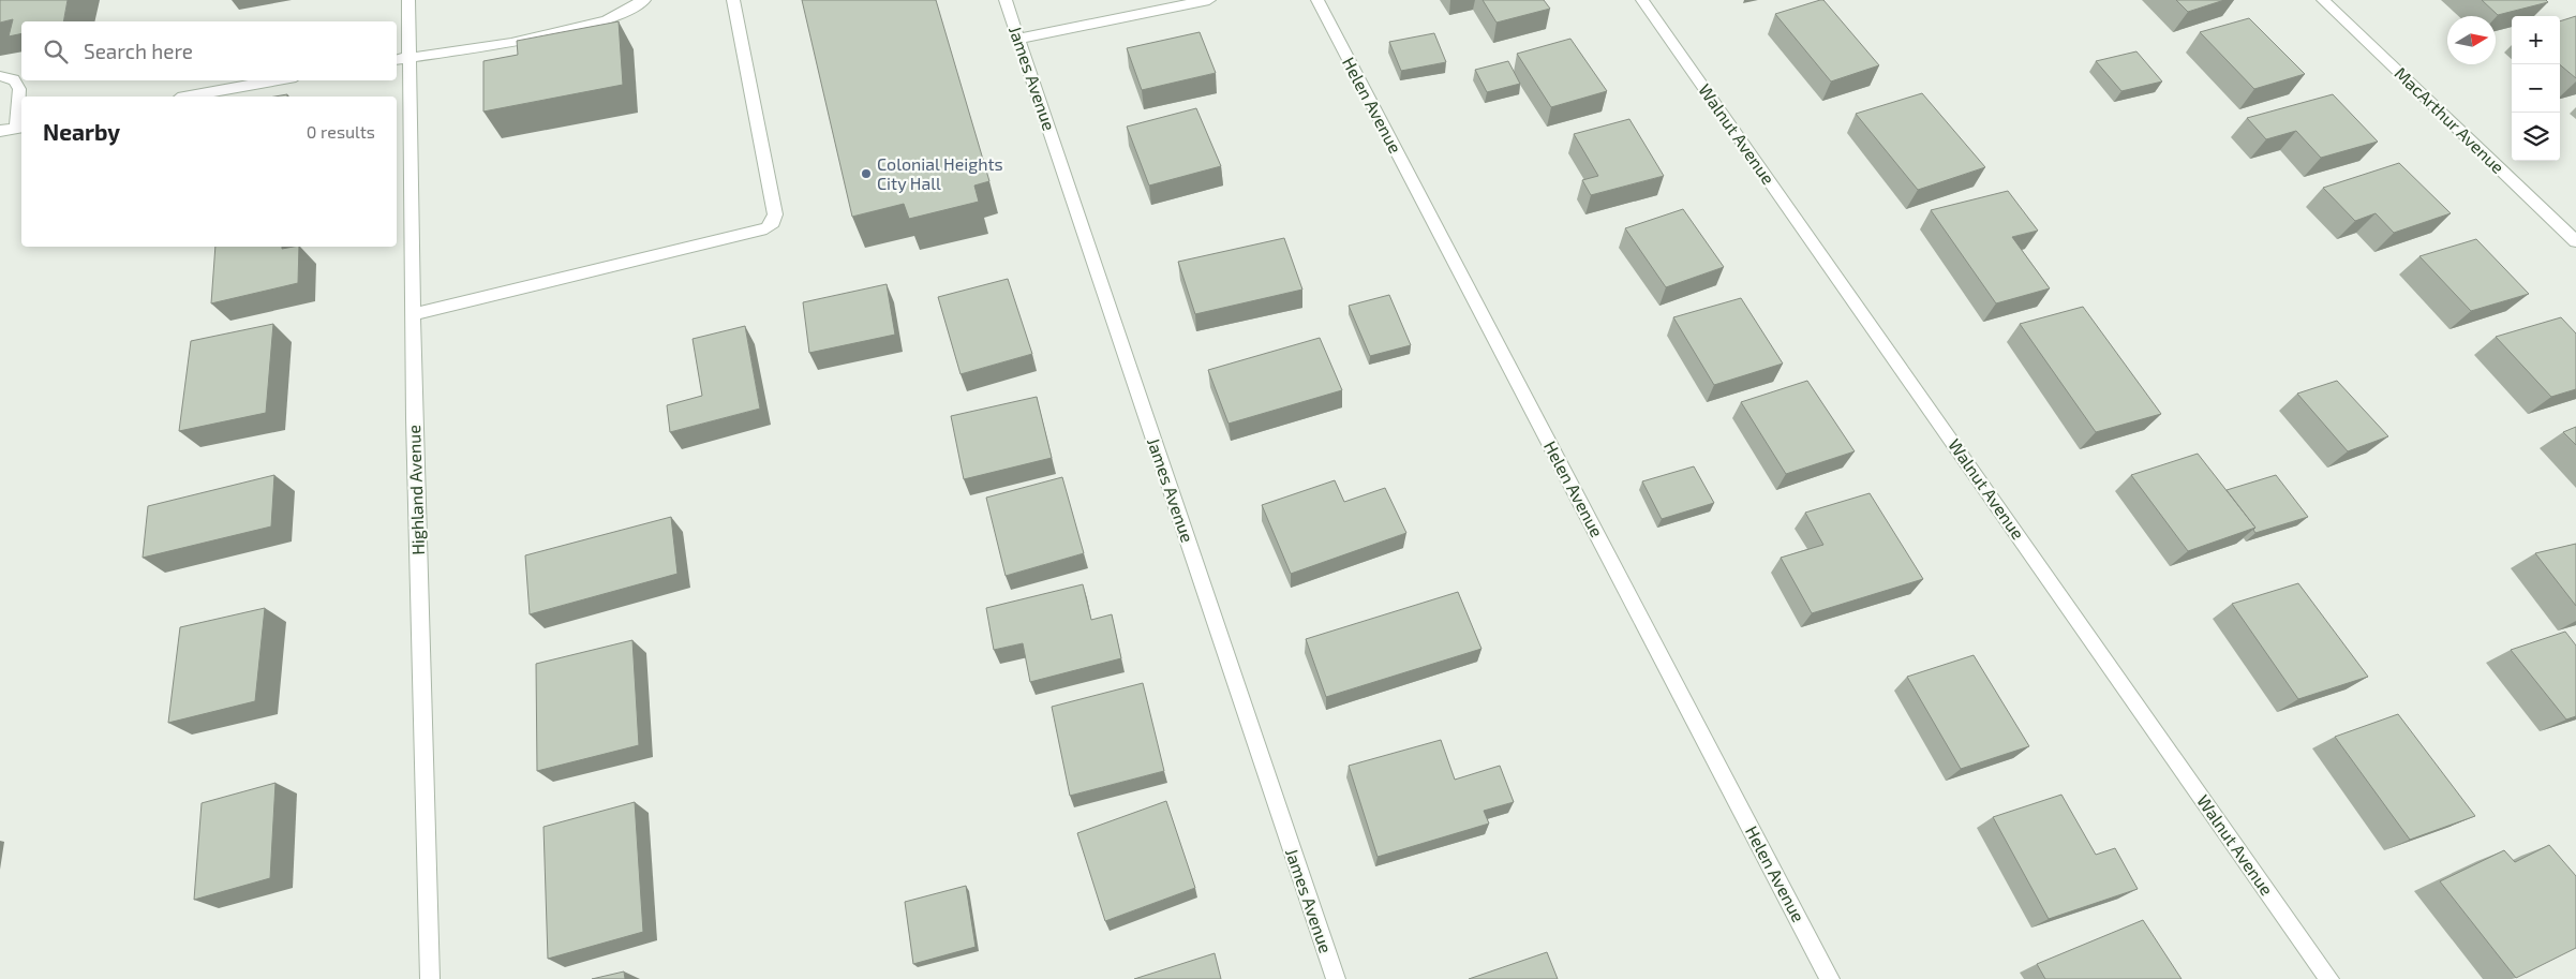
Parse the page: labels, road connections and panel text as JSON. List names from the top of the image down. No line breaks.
{"streets":{"street":["James Avenue","Helen Avenue","MacArthur Avenue","Walnut Avenue","Highland Avenue"]},"places":["Colonial Heights City Hall"],"north":"right","page":{"map_buttons":["+","−"],"search":"Search here","heading":["Nearby","0 results"]}}
